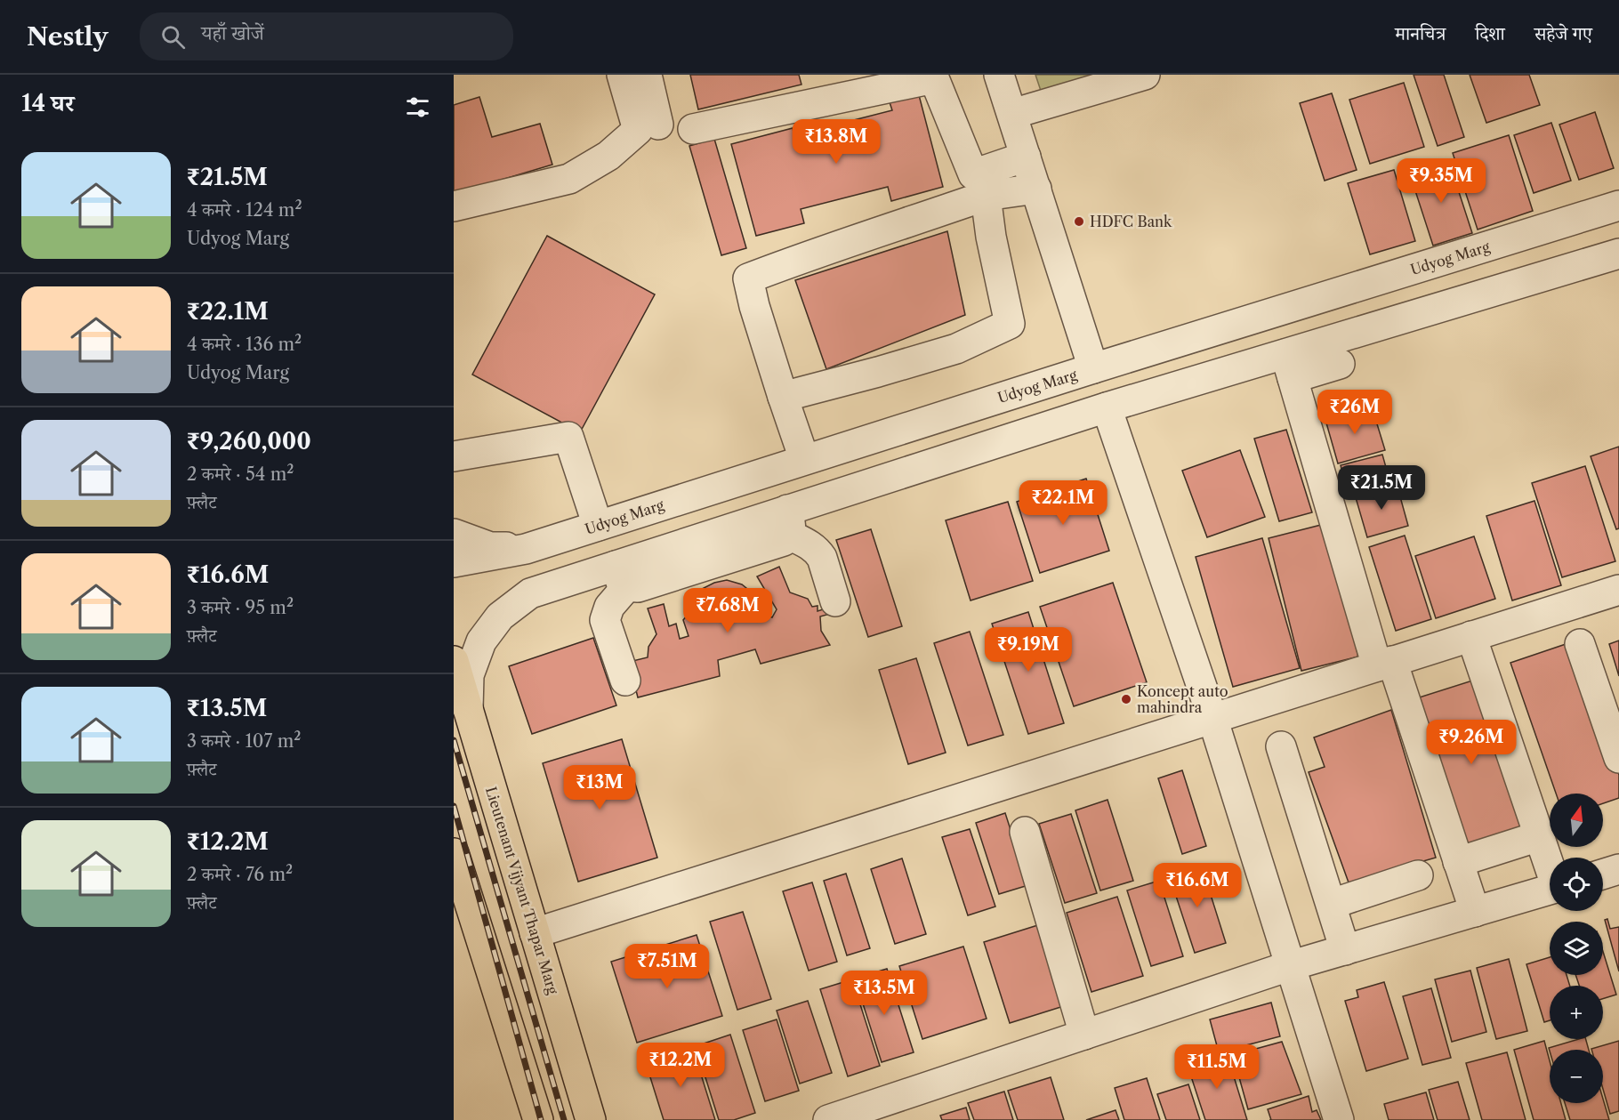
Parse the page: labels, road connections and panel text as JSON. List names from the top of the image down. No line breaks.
{"streets":{"main road":["Lieutenant Vijyant Thapar Marg"],"street":["Udyog Marg"]},"places":["HDFC Bank","Koncept auto mahindra"],"north":"top","page":{"header":"Nestly","search":"यहाँ खोजें","nav":["मानचित्र","दिशा","सहेजे गए"],"heading":"14 घर","price":["₹13.8M","₹9.35M","₹26M","₹21.5M","₹22.1M","₹7.68M","₹9.19M","₹9.26M","₹13M","₹16.6M","₹7.51M","₹13.5M","₹12.2M","₹11.5M"],"list":[{"name":"₹21.5M","note":"4 कमरे · 124 m² · Udyog Marg"},{"name":"₹22.1M","note":"4 कमरे · 136 m² · Udyog Marg"},{"name":"₹9,260,000","note":"2 कमरे · 54 m² · फ़्लैट"},{"name":"₹16.6M","note":"3 कमरे · 95 m² · फ़्लैट"},{"name":"₹13.5M","note":"3 कमरे · 107 m² · फ़्लैट"},{"name":"₹12.2M","note":"2 कमरे · 76 m² · फ़्लैट"}],"map_buttons":["+","−"]}}
